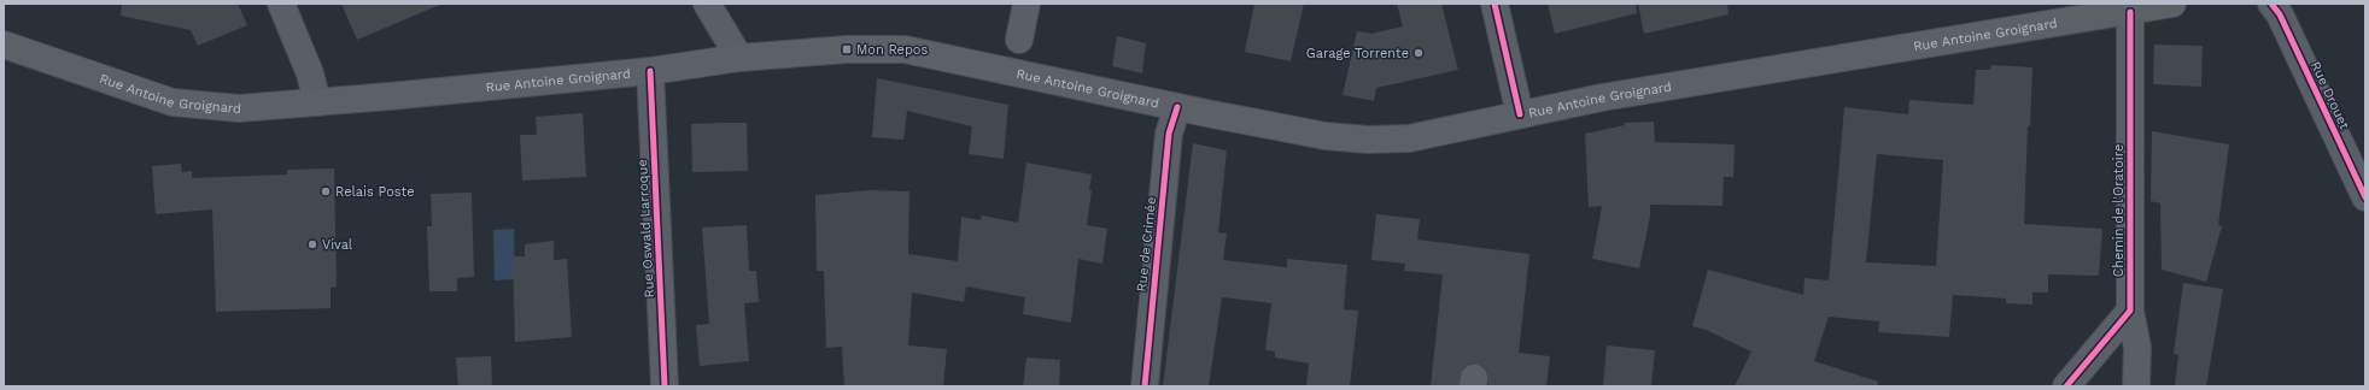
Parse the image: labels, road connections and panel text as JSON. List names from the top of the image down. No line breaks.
{"streets":{"main road":["Rue Antoine Groignard"],"street":["Rue Drouet","Chemin de l'Oratoire","Rue Oswald Larroque","Rue de Crimée"]},"crossings":[["Rue Antoine Groignard","Chemin de l'Oratoire"],["Rue Antoine Groignard","Rue Oswald Larroque"],["Rue Antoine Groignard","Rue de Crimée"]],"places":{"transit":["Mon Repos"],"other":["Garage Torrente","Relais Poste","Vival"]}}
